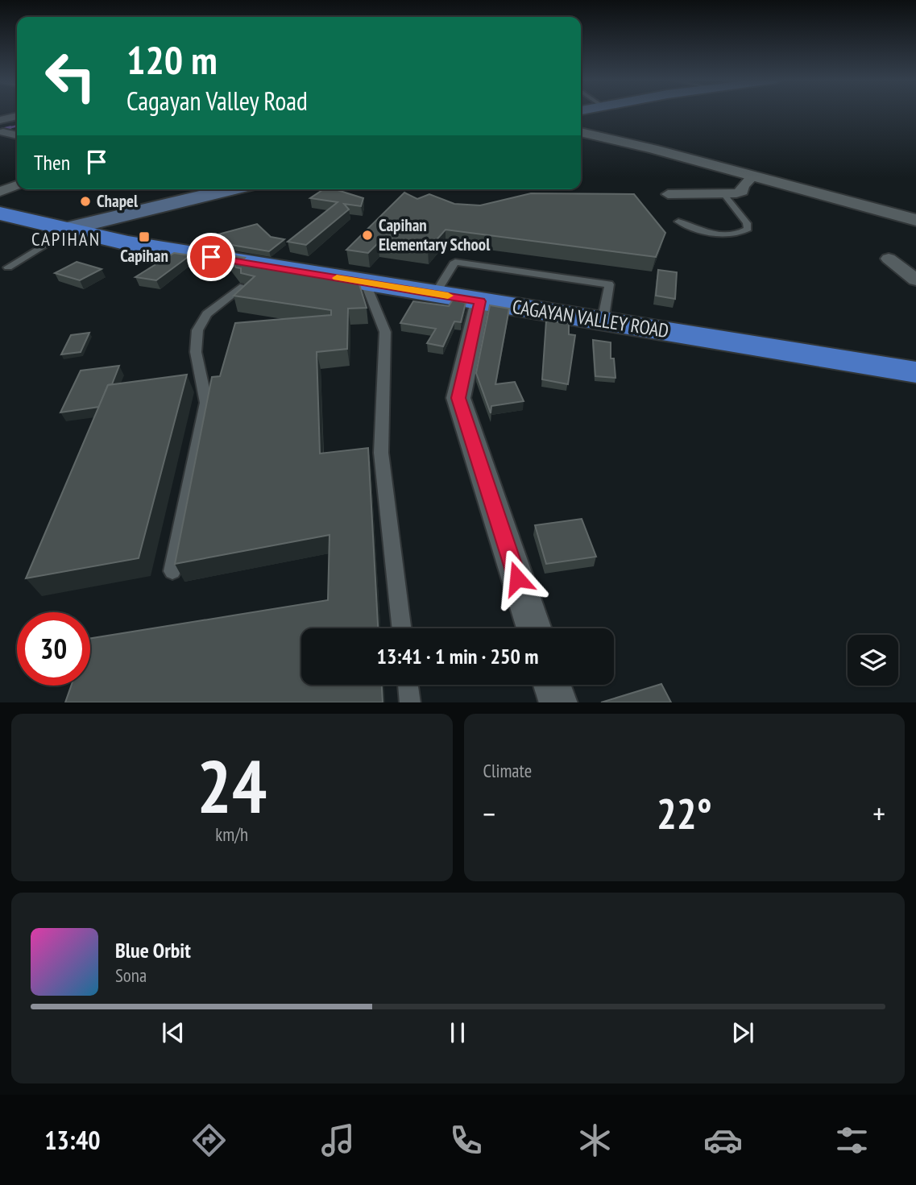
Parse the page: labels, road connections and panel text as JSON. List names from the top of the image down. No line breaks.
{"streets":{"highway":["CAGAYAN VALLEY ROAD"]},"districts":["CAPIHAN"],"places":{"other":["Chapel","Capihan Elementary School"],"transit":["Capihan"]},"page":{"turn":["120 m","Cagayan Valley Road"],"then":"Then","limit":"30","trip":"13:41 · 1 min · 250 m","tile":[["24","km/h"],"Climate"],"heat":["−","22°","+"],"song":["Blue Orbit","Sona"],"tabs":"13:40"}}
